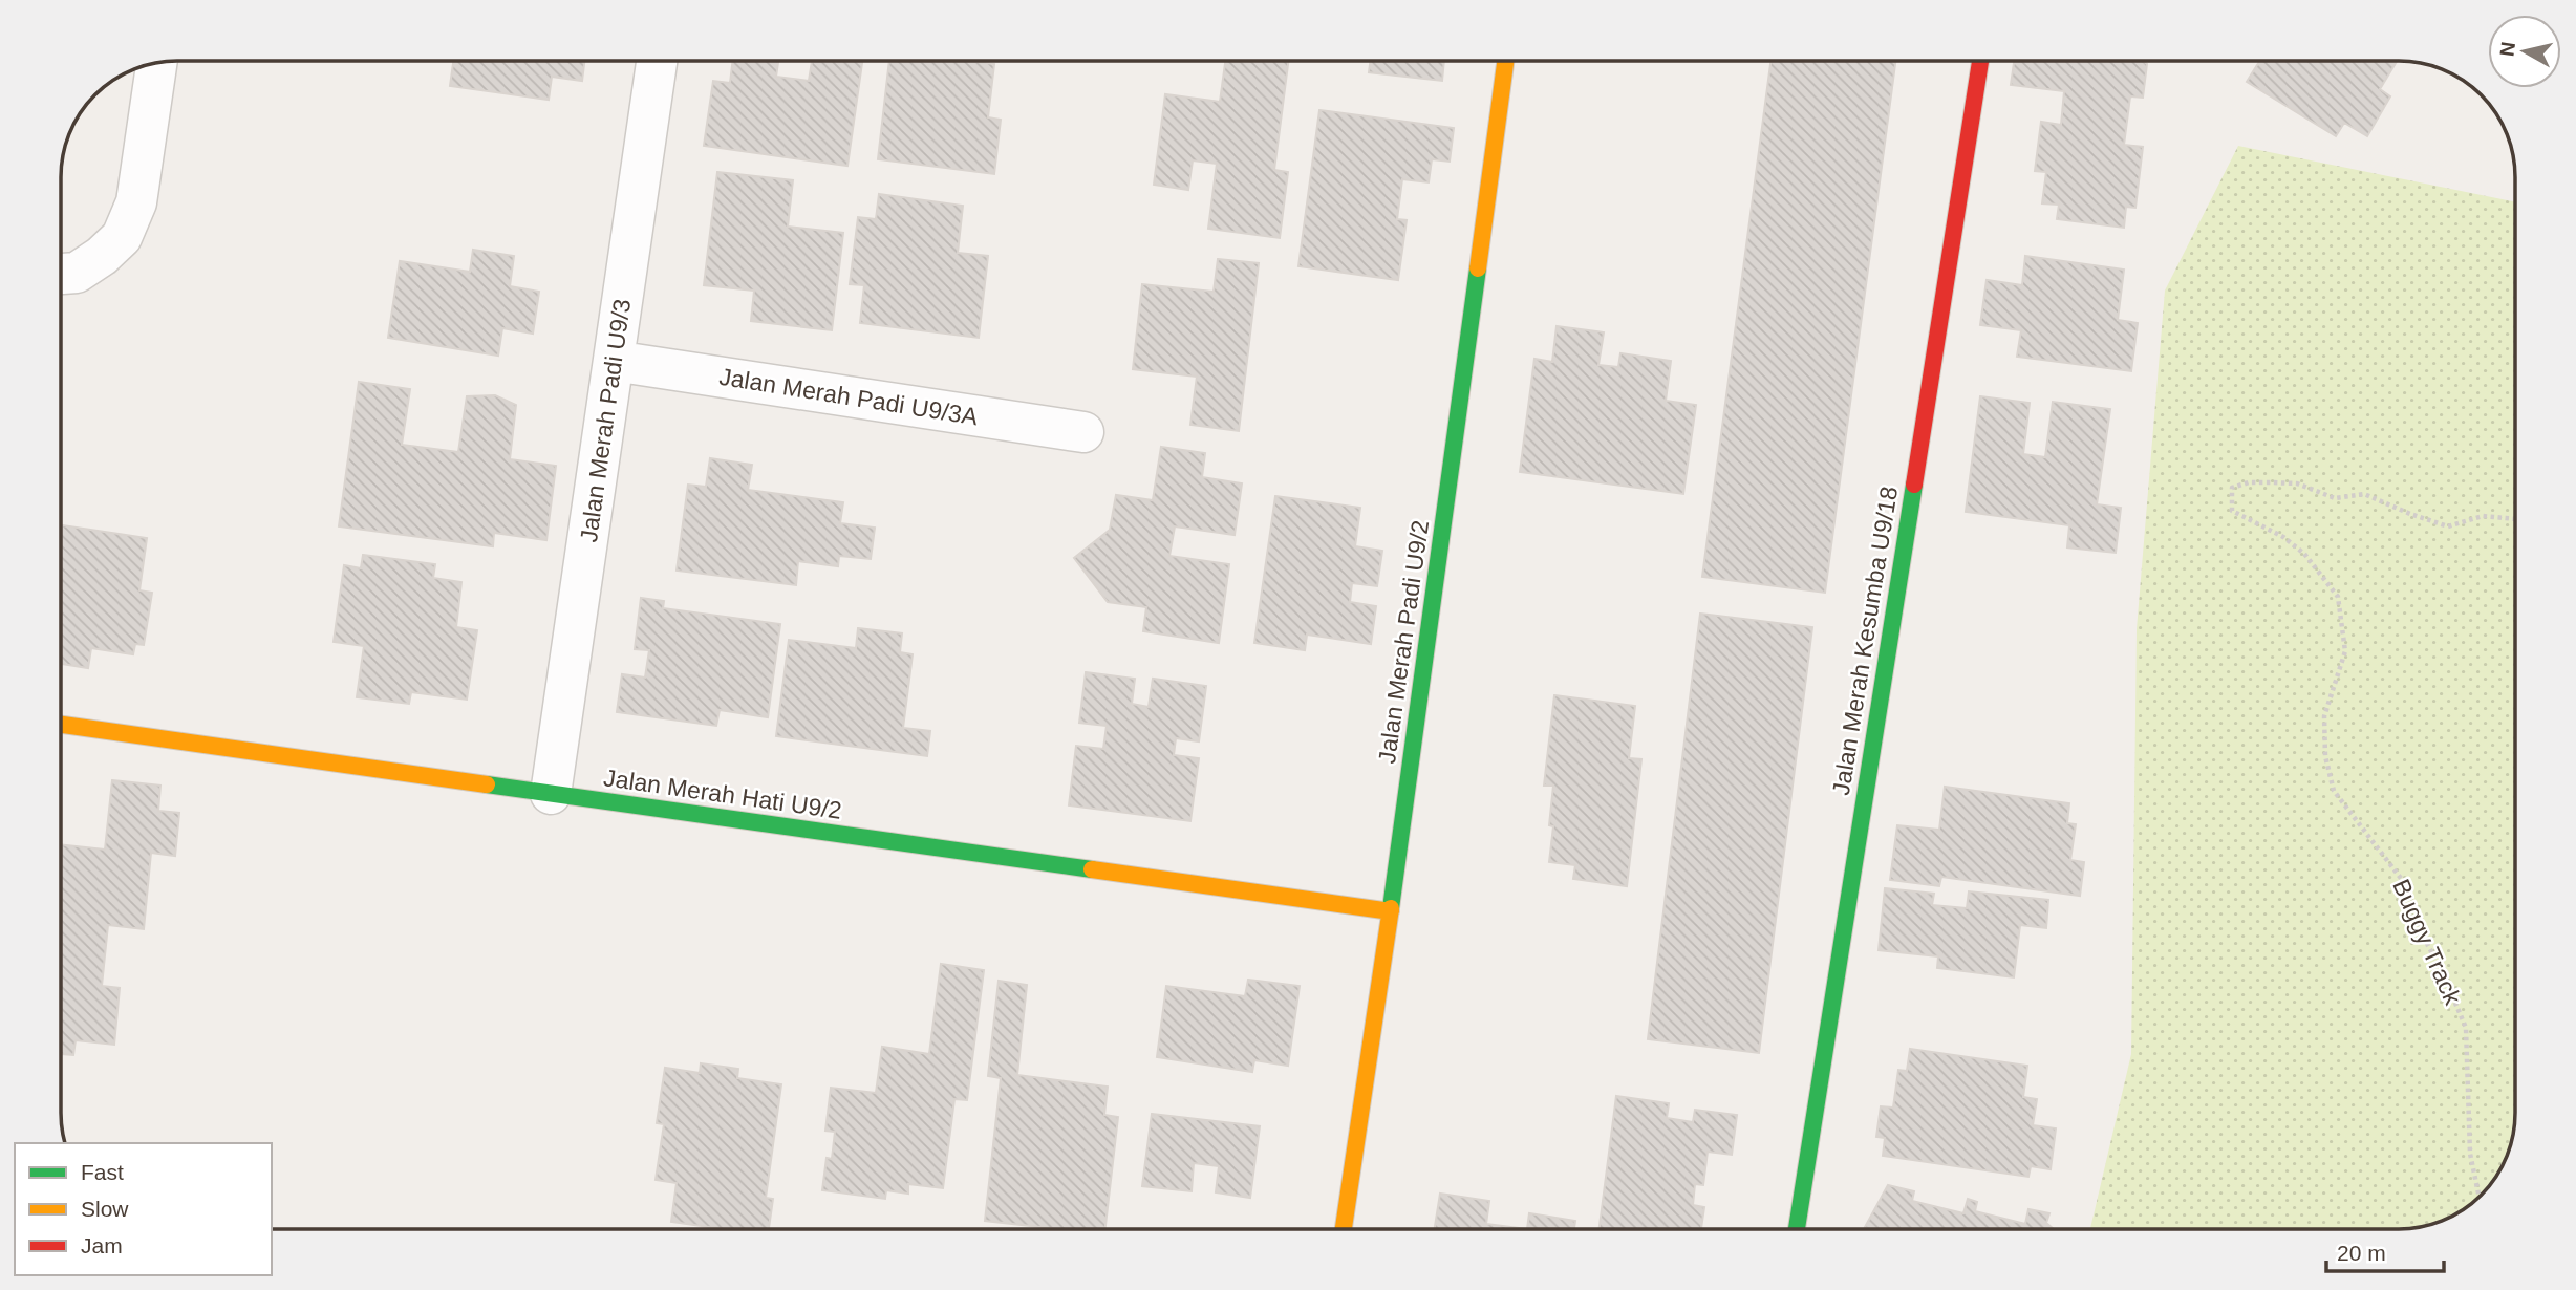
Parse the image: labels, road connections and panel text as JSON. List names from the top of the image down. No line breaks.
{"streets":{"street":["Jalan Merah Padi U9/3A","Jalan Merah Padi U9/3","Jalan Merah Kesumba U9/18","Jalan Merah Padi U9/2","Jalan Merah Hati U9/2"],"path":["Buggy Track"]},"crossings":[["Jalan Merah Padi U9/3A","Jalan Merah Padi U9/3"],["Jalan Merah Padi U9/3","Jalan Merah Hati U9/2"],["Jalan Merah Padi U9/2","Jalan Merah Hati U9/2"]],"legend":["Fast","Slow","Jam"],"scale_bar":"20 m","north":"left"}
